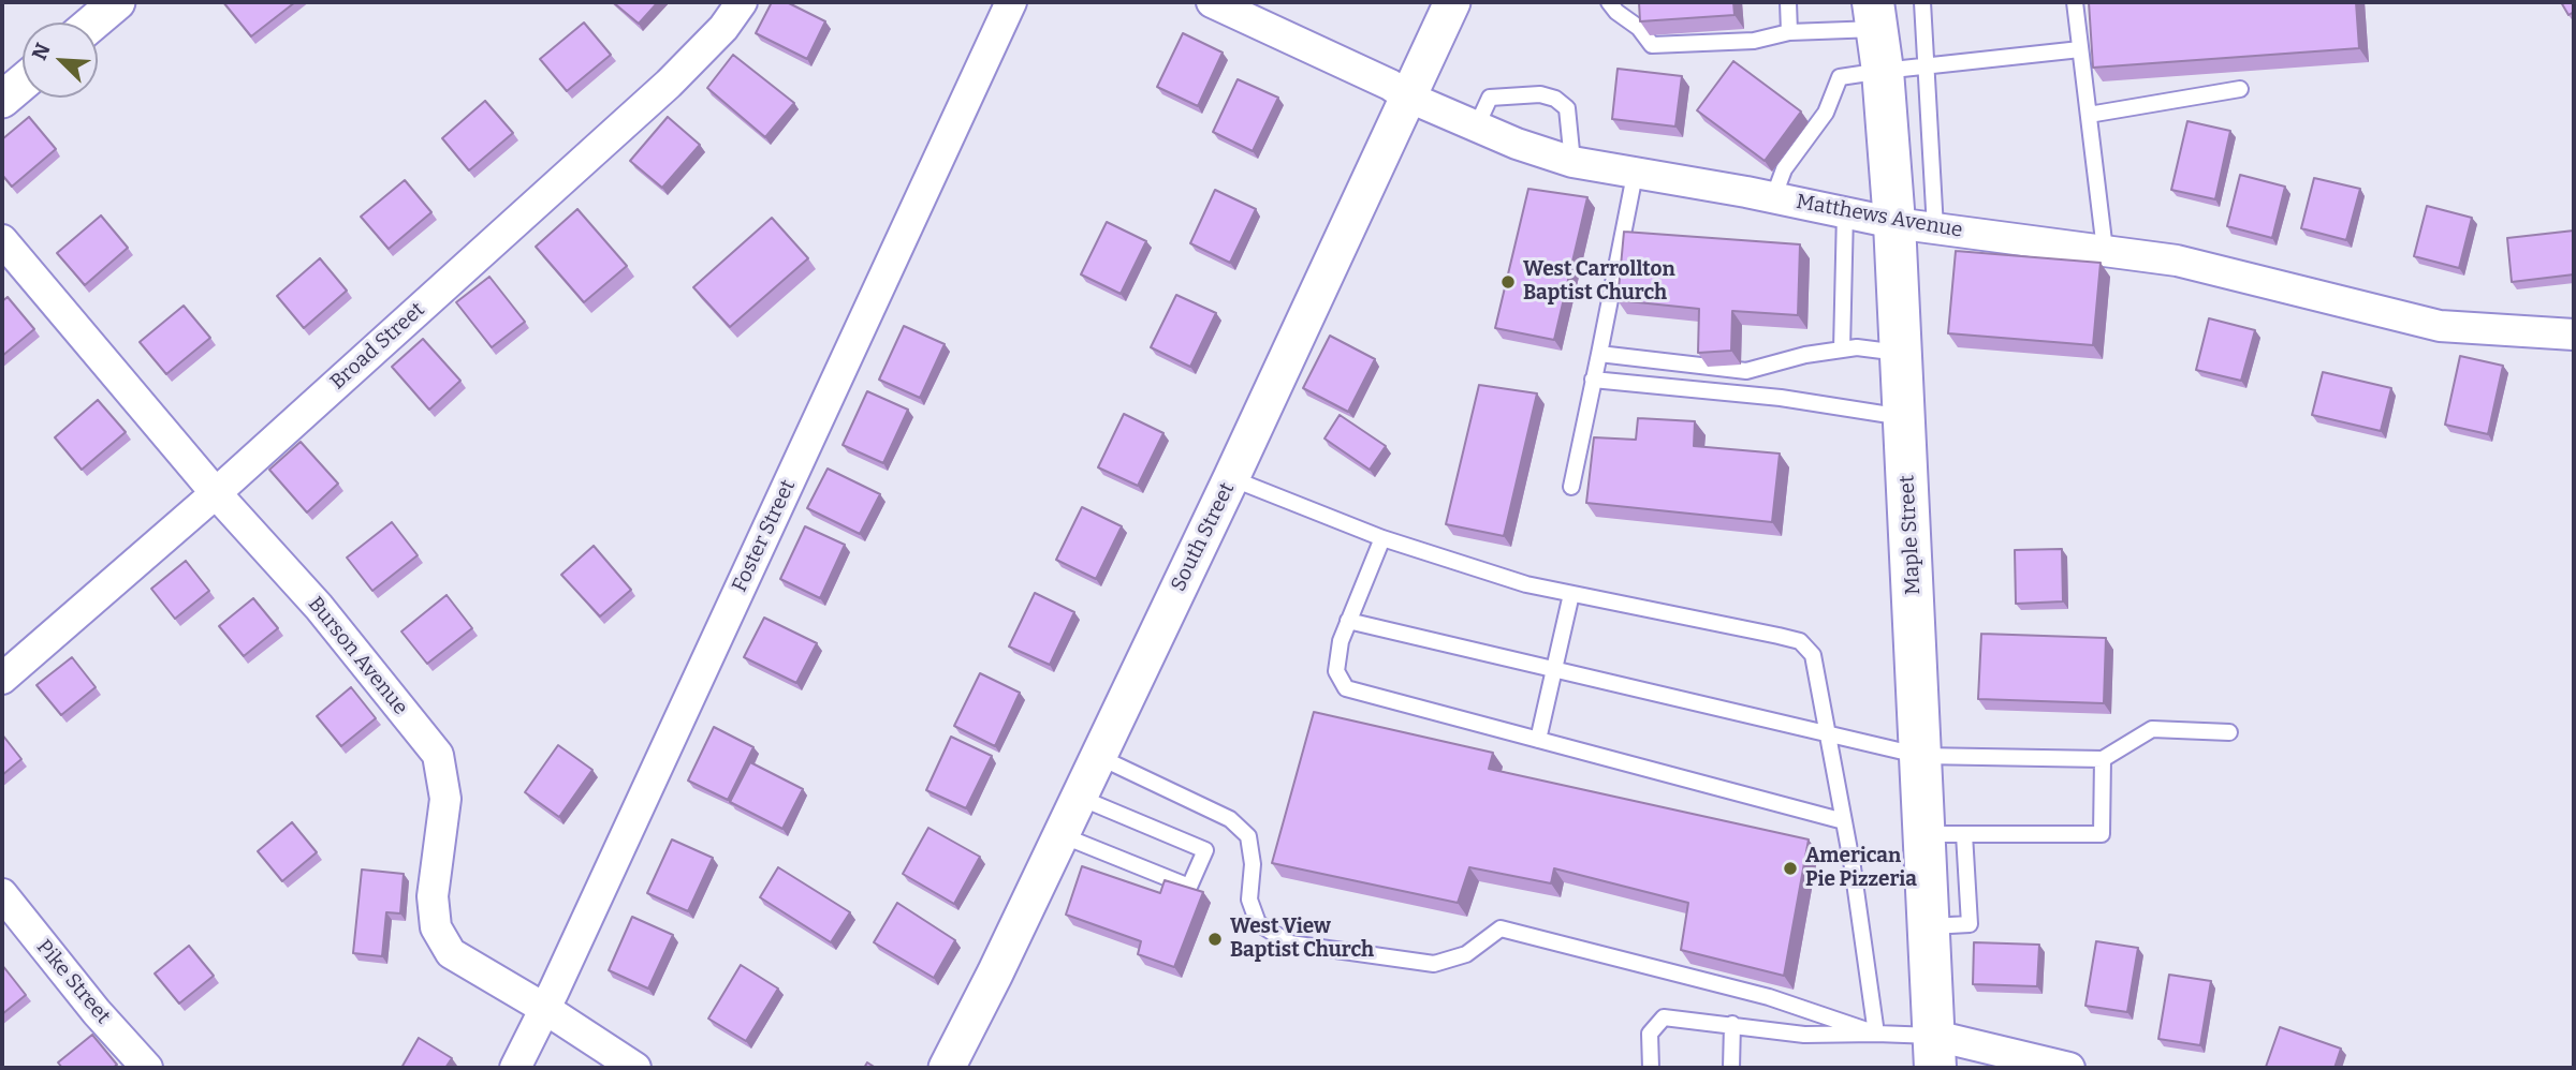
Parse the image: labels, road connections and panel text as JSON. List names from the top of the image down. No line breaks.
{"streets":{"main road":["Maple Street"],"street":["Matthews Avenue","Broad Street","Foster Street","South Street","Burson Avenue","Pike Street"]},"crossings":[["Matthews Avenue","Maple Street"],["Matthews Avenue","South Street"],["Broad Street","Burson Avenue"],["Foster Street","Burson Avenue"]],"places":["West Carrollton Baptist Church","American Pie Pizzeria","West View Baptist Church"],"north":"top left"}
